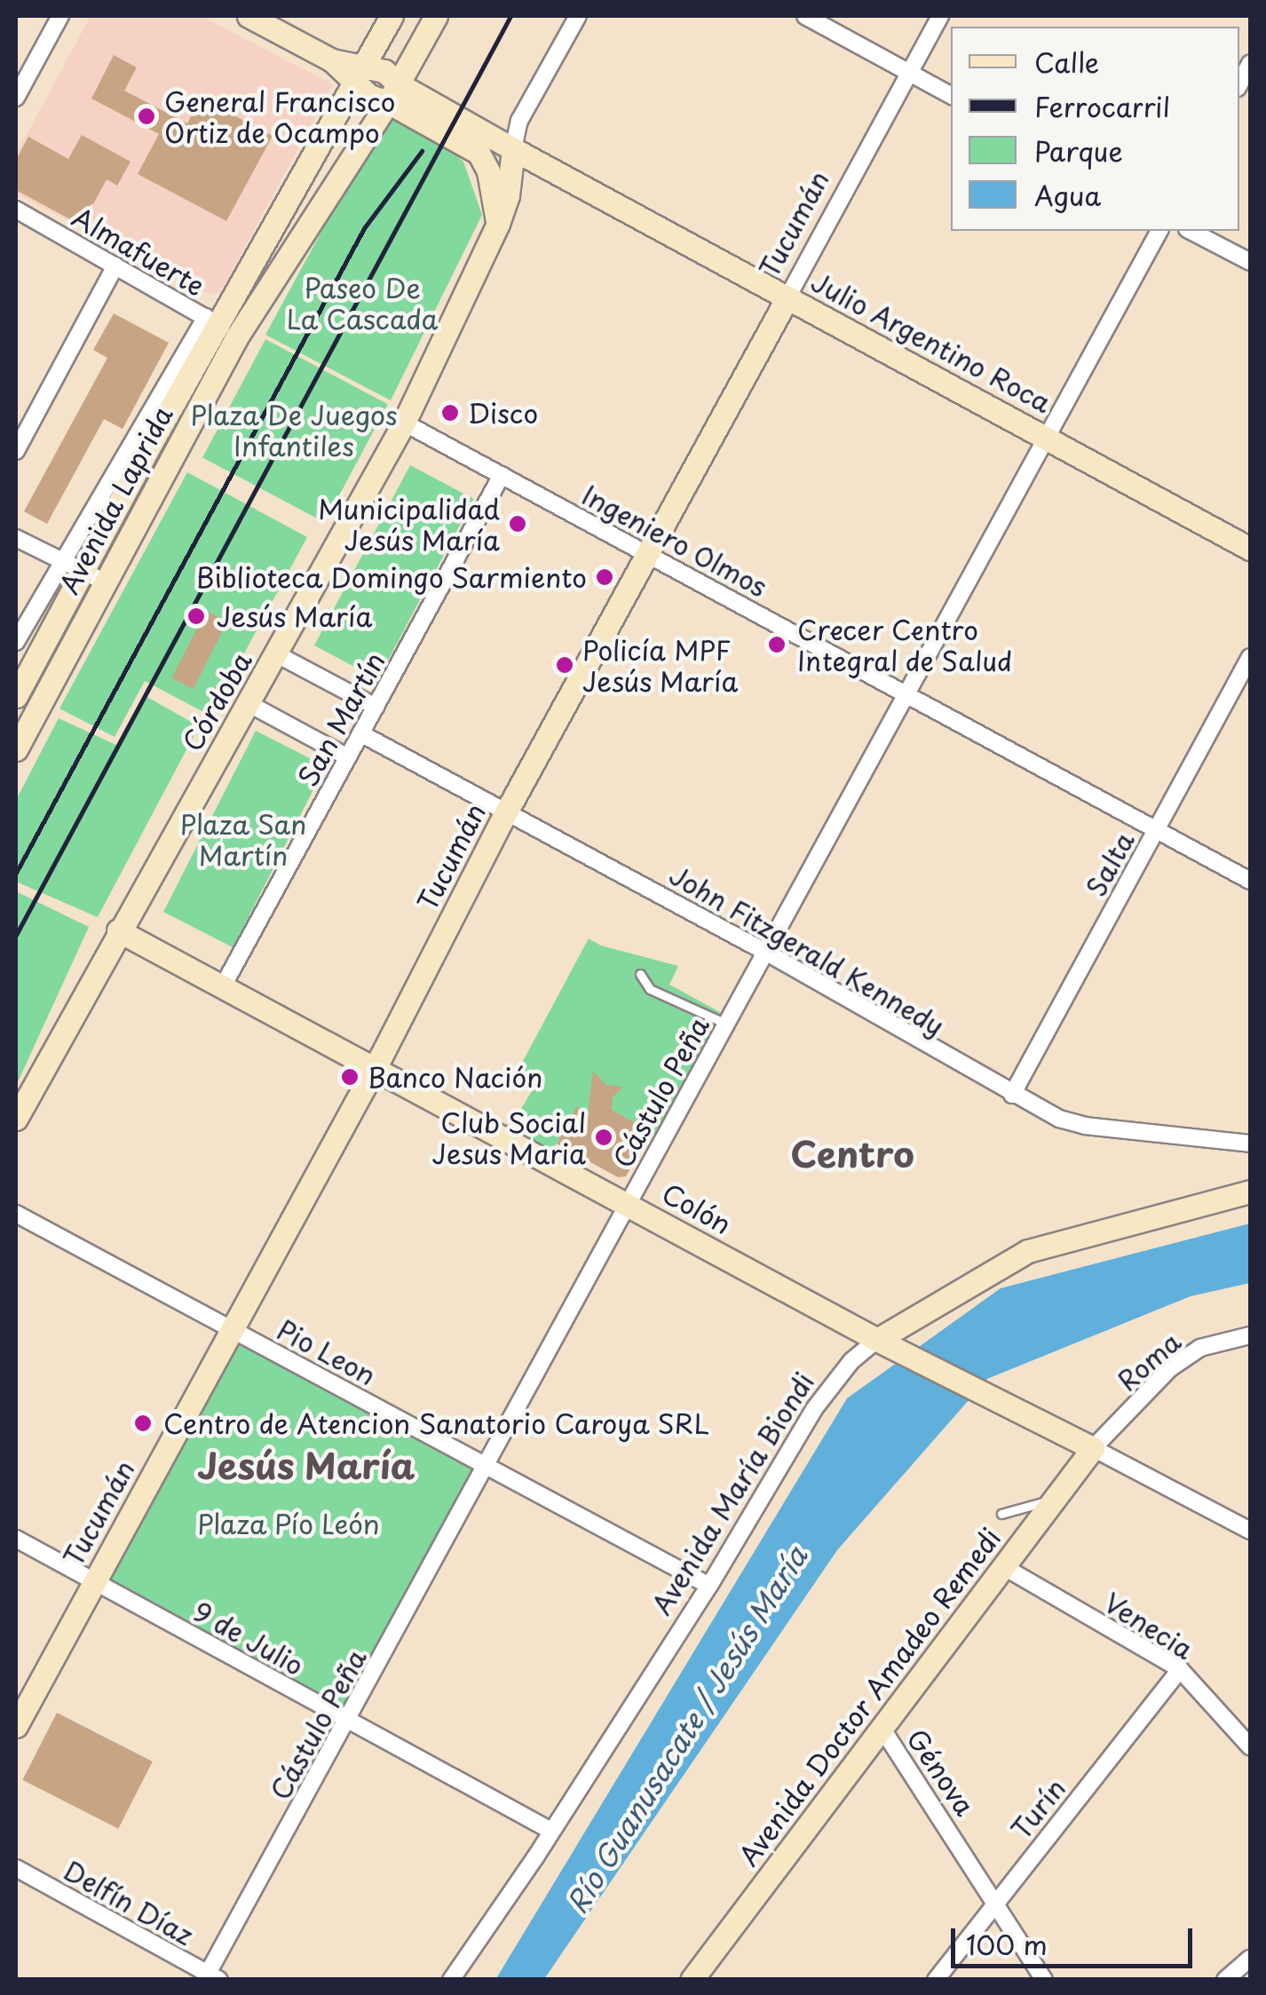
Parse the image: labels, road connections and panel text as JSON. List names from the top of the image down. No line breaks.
{"streets":{"street":["Tucumán","Almafuerte","Julio Argentino Roca","Avenida Laprida","Ingeniero Olmos","Córdoba","San Martín","Salta","John Fitzgerald Kennedy","Cástulo Peña","Colón","Pio Leon","Roma","Avenida María Biondi","Venecia","9 de Julio","Avenida Doctor Amadeo Remedi","Génova","Turín","Delfín Díaz"]},"crossings":[["Tucumán","Julio Argentino Roca"],["Tucumán","Ingeniero Olmos"],["Tucumán","John Fitzgerald Kennedy"],["Tucumán","Colón"],["Tucumán","Pio Leon"],["Tucumán","9 de Julio"],["Almafuerte","Avenida Laprida"],["Julio Argentino Roca","Avenida Laprida"],["Julio Argentino Roca","Córdoba"],["Julio Argentino Roca","Cástulo Peña"],["Ingeniero Olmos","Córdoba"],["Ingeniero Olmos","San Martín"],["Ingeniero Olmos","Salta"],["Ingeniero Olmos","Cástulo Peña"],["Córdoba","Colón"],["San Martín","John Fitzgerald Kennedy"],["San Martín","Colón"],["Salta","John Fitzgerald Kennedy"],["John Fitzgerald Kennedy","Cástulo Peña"],["Cástulo Peña","Colón"],["Cástulo Peña","Pio Leon"],["Cástulo Peña","9 de Julio"],["Cástulo Peña","Delfín Díaz"],["Colón","Roma"],["Colón","Avenida María Biondi"],["Colón","Avenida Doctor Amadeo Remedi"],["Pio Leon","Avenida María Biondi"],["Roma","Avenida Doctor Amadeo Remedi"],["Avenida María Biondi","9 de Julio"],["Venecia","Avenida Doctor Amadeo Remedi"],["Venecia","Turín"],["Avenida Doctor Amadeo Remedi","Génova"],["Génova","Turín"]],"districts":["Centro","Jesús María"],"water":["Río Guanusacate / Jesús María"],"parks":["Paseo De La Cascada","Plaza De Juegos Infantiles","Plaza San Martín","Plaza Pío León"],"places":["General Francisco Ortiz de Ocampo","Disco","Municipalidad Jesús María","Biblioteca Domingo Sarmiento","Jesús María","Crecer Centro Integral de Salud","Policía MPF Jesús María","Banco Nación","Club Social Jesus Maria","Centro de Atencion Sanatorio Caroya SRL"],"legend":["Calle","Ferrocarril","Parque","Agua"],"scale_bar":"100 m"}
